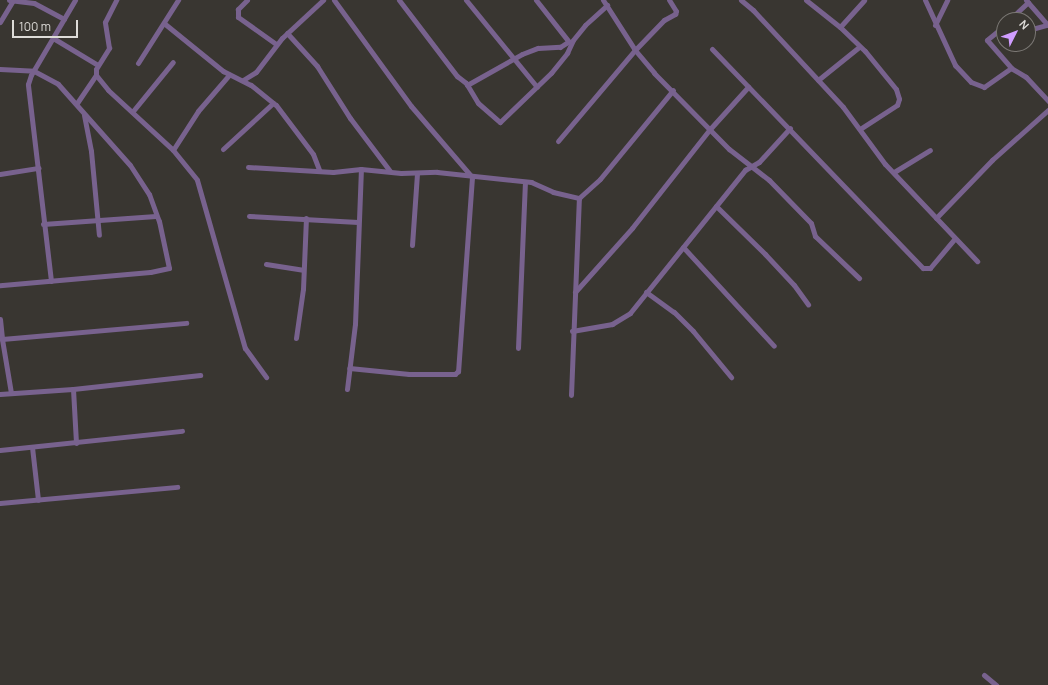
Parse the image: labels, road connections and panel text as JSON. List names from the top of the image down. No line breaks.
{"scale_bar":"100 m","north":"top right"}
